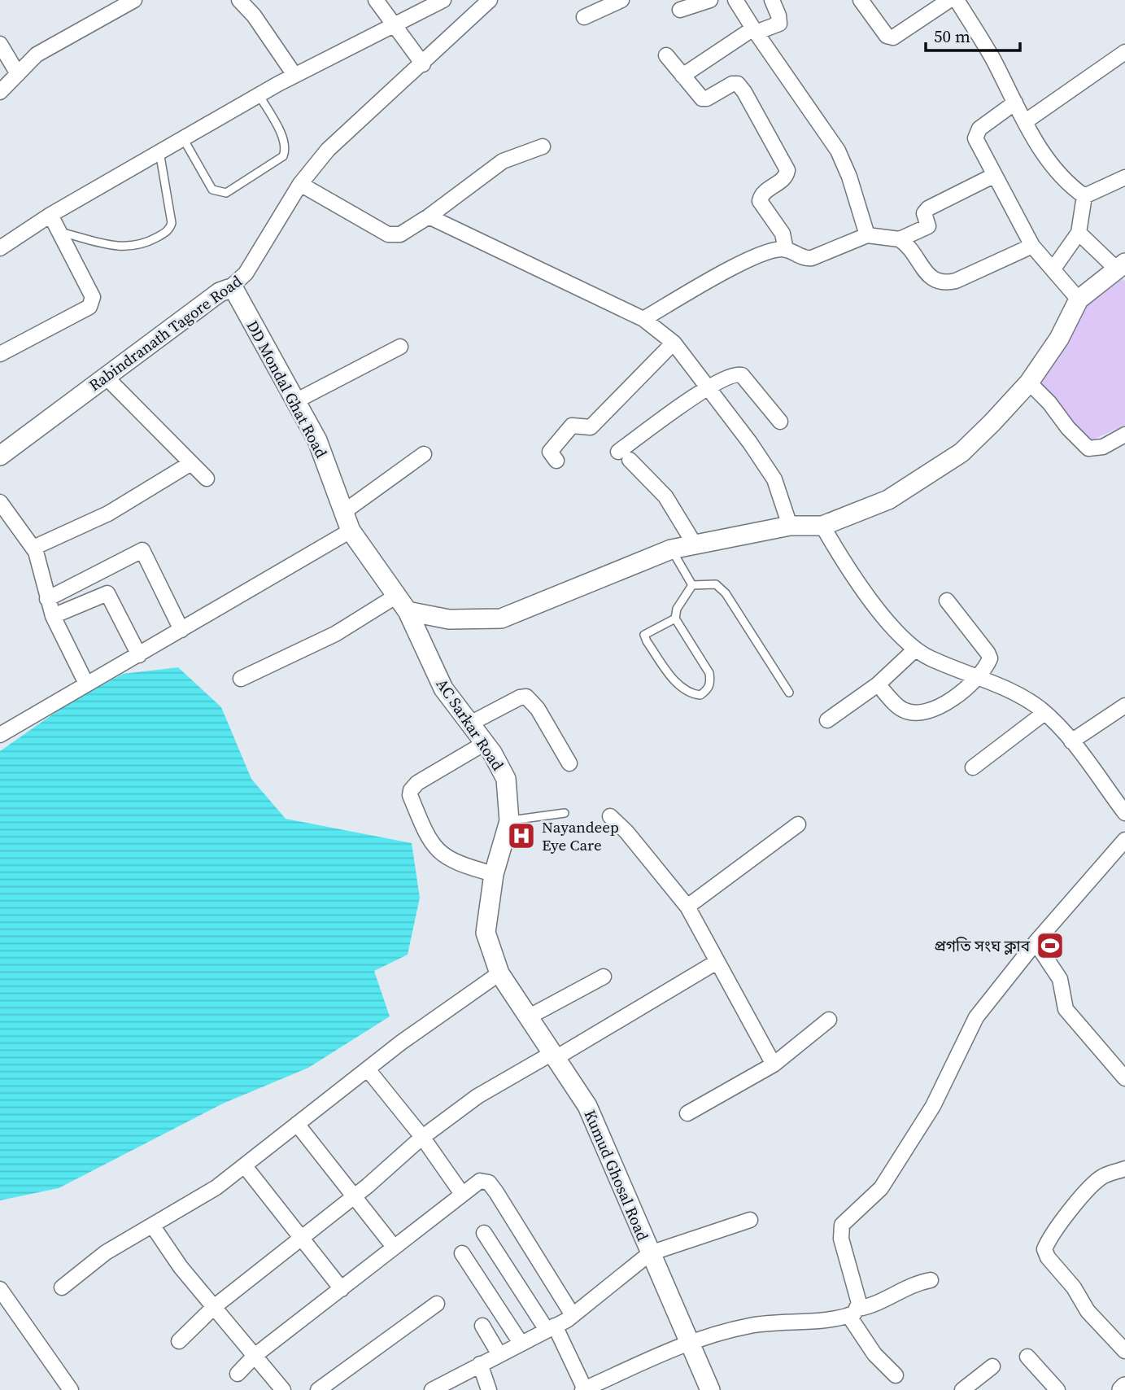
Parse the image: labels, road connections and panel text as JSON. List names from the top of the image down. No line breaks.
{"streets":{"street":["Rabindranath Tagore Road","DD Mondal Ghat Road","AC Sarkar Road","Kumud Ghosal Road"]},"crossings":[["Rabindranath Tagore Road","DD Mondal Ghat Road"],["DD Mondal Ghat Road","AC Sarkar Road"],["AC Sarkar Road","Kumud Ghosal Road"]],"places":{"hospital":["Nayandeep Eye Care"],"sports":["প্রগতি সংঘ ক্লাব"]},"scale_bar":"50 m"}
